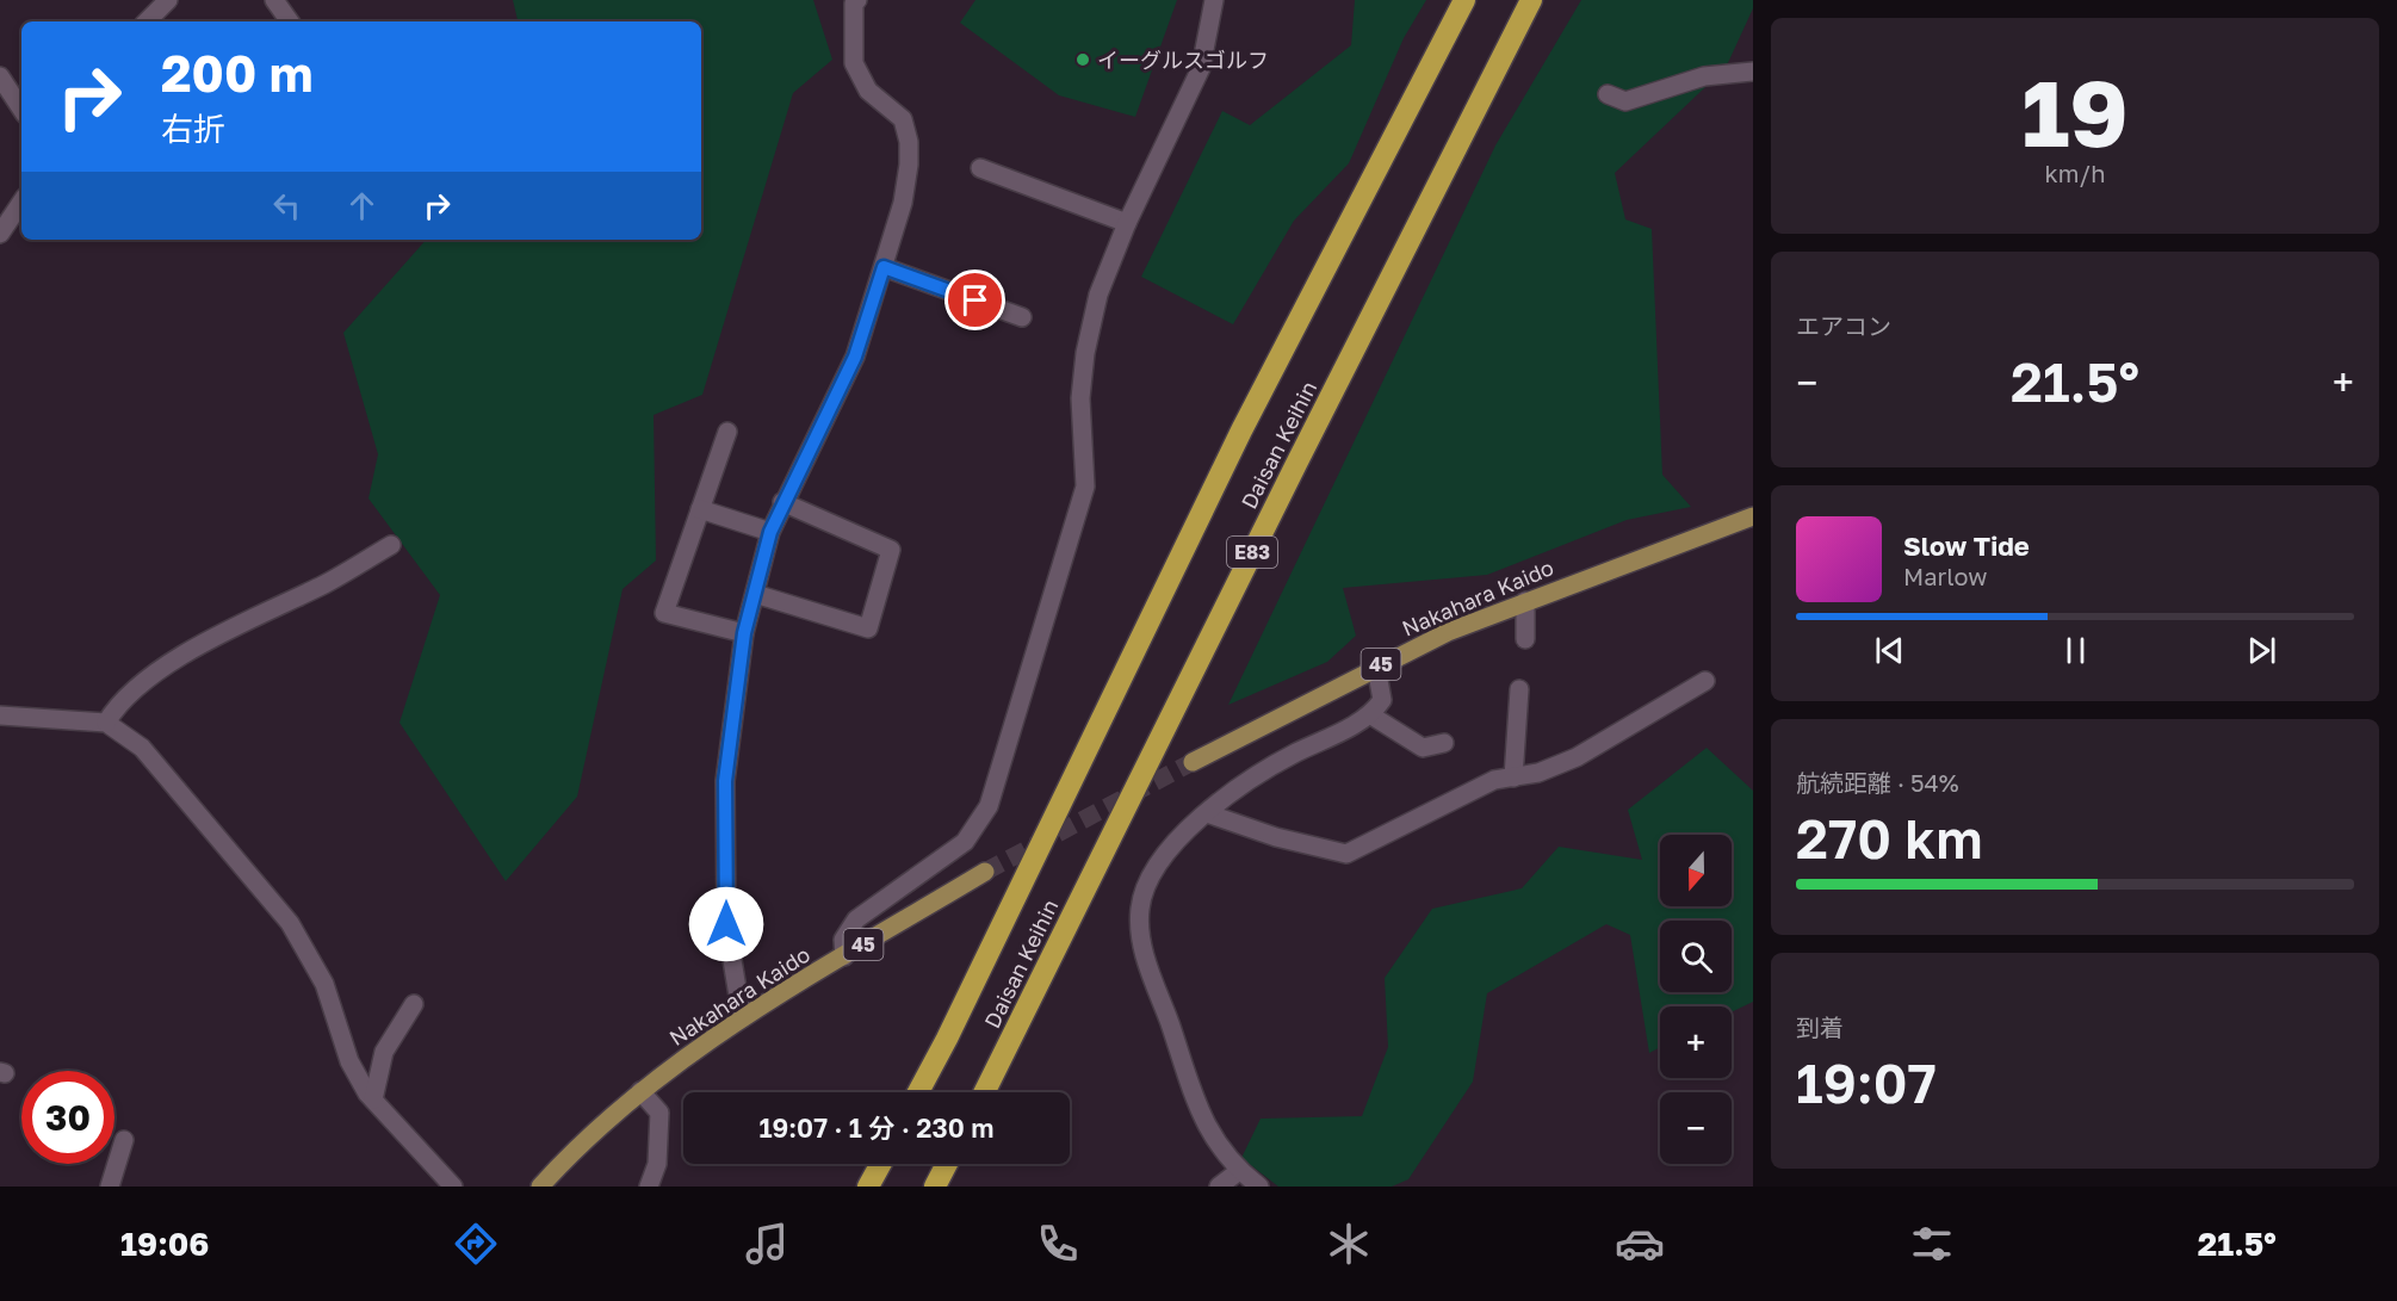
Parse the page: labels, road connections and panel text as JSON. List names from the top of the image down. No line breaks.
{"streets":{"highway":["Daisan Keihin","E83"],"main road":["Nakahara Kaido","45"]},"places":["イーグルスゴルフ"],"north":"bottom","page":{"tile":[["19","km/h"],"エアコン",["航続距離 · 54%","270 km"],["到着","19:07"]],"turn":["200 m","右折"],"heat":["−","21.5°","+"],"song":["Slow Tide","Marlow"],"map_buttons":["+","−"],"limit":"30","trip":"19:07 · 1 分 · 230 m","tabs":["19:06","21.5°"]}}
